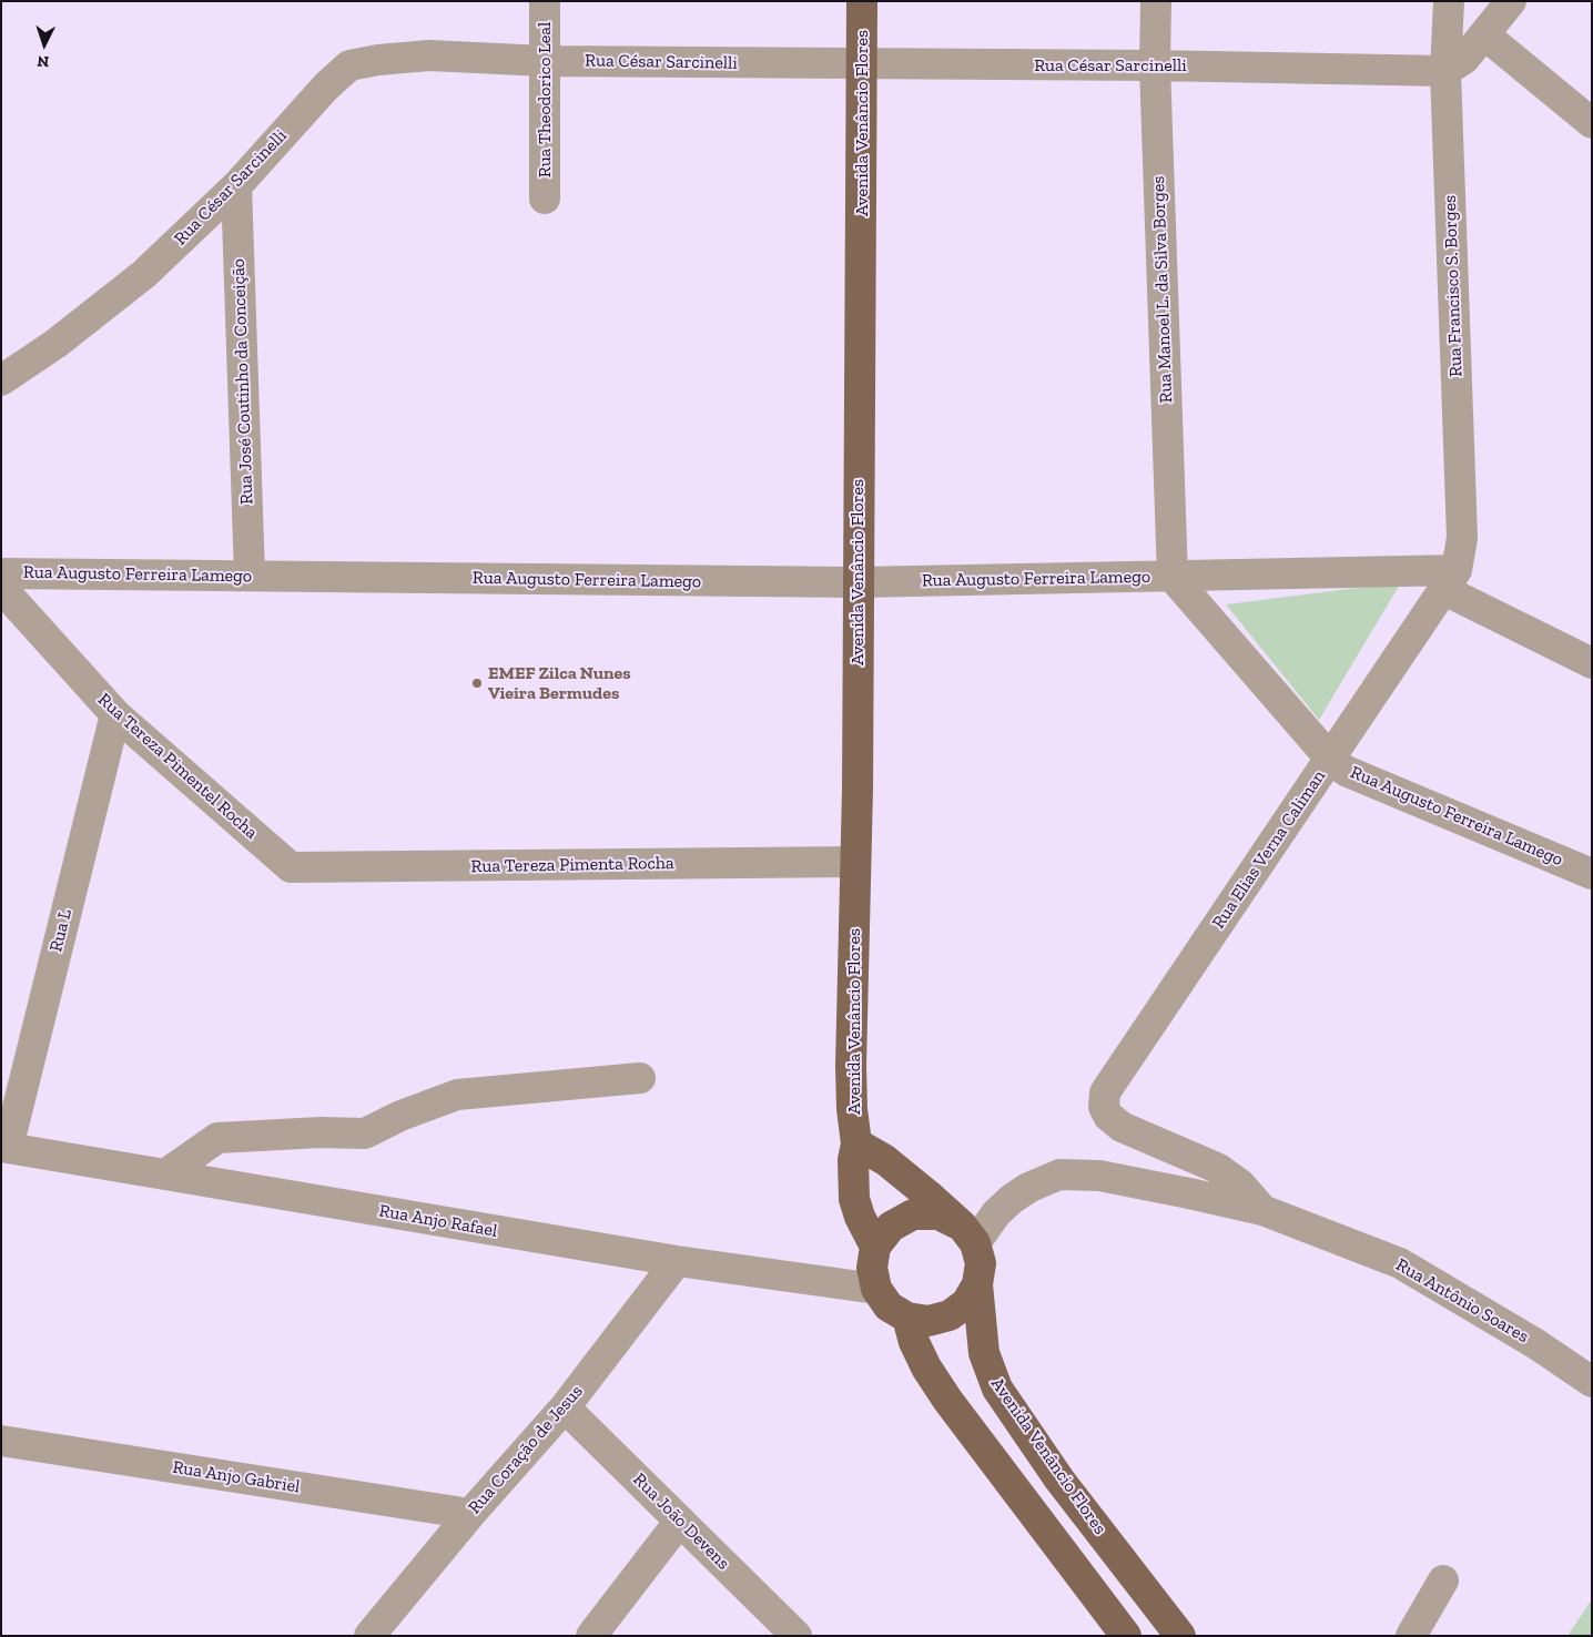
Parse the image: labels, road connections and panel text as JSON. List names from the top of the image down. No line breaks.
{"streets":{"main road":["Avenida Venâncio Flores"],"street":["Rua César Sarcinelli","Rua Theodorico Leal","Rua Francisco S. Borges","Rua Manoel L. da Silva Borges","Rua José Coutinho da Conceição","Rua Augusto Ferreira Lamego","Rua Tereza Pimentel Rocha","Rua Elias Verna Caliman","Rua Tereza Pimenta Rocha","Rua L","Rua Anjo Rafael","Rua Antônio Soares","Rua Coração de Jesus","Rua Anjo Gabriel","Rua João Devens"]},"crossings":[["Rua César Sarcinelli","Rua Theodorico Leal"],["Rua César Sarcinelli","Avenida Venâncio Flores"],["Rua César Sarcinelli","Rua Francisco S. Borges"],["Rua César Sarcinelli","Rua Manoel L. da Silva Borges"],["Rua César Sarcinelli","Rua José Coutinho da Conceição"],["Avenida Venâncio Flores","Rua Augusto Ferreira Lamego"],["Avenida Venâncio Flores","Rua Tereza Pimenta Rocha"],["Avenida Venâncio Flores","Rua Anjo Rafael"],["Avenida Venâncio Flores","Rua Antônio Soares"],["Rua Francisco S. Borges","Rua Augusto Ferreira Lamego"],["Rua Francisco S. Borges","Rua Elias Verna Caliman"],["Rua Manoel L. da Silva Borges","Rua Augusto Ferreira Lamego"],["Rua José Coutinho da Conceição","Rua Augusto Ferreira Lamego"],["Rua Augusto Ferreira Lamego","Rua Elias Verna Caliman"],["Rua Tereza Pimentel Rocha","Rua Tereza Pimenta Rocha"],["Rua Tereza Pimentel Rocha","Rua L"],["Rua Elias Verna Caliman","Rua Antônio Soares"],["Rua L","Rua Anjo Rafael"],["Rua Anjo Rafael","Rua Antônio Soares"],["Rua Anjo Rafael","Rua Coração de Jesus"],["Rua Coração de Jesus","Rua Anjo Gabriel"],["Rua Coração de Jesus","Rua João Devens"]],"places":["EMEF Zilca Nunes Vieira Bermudes"],"north":"bottom"}
